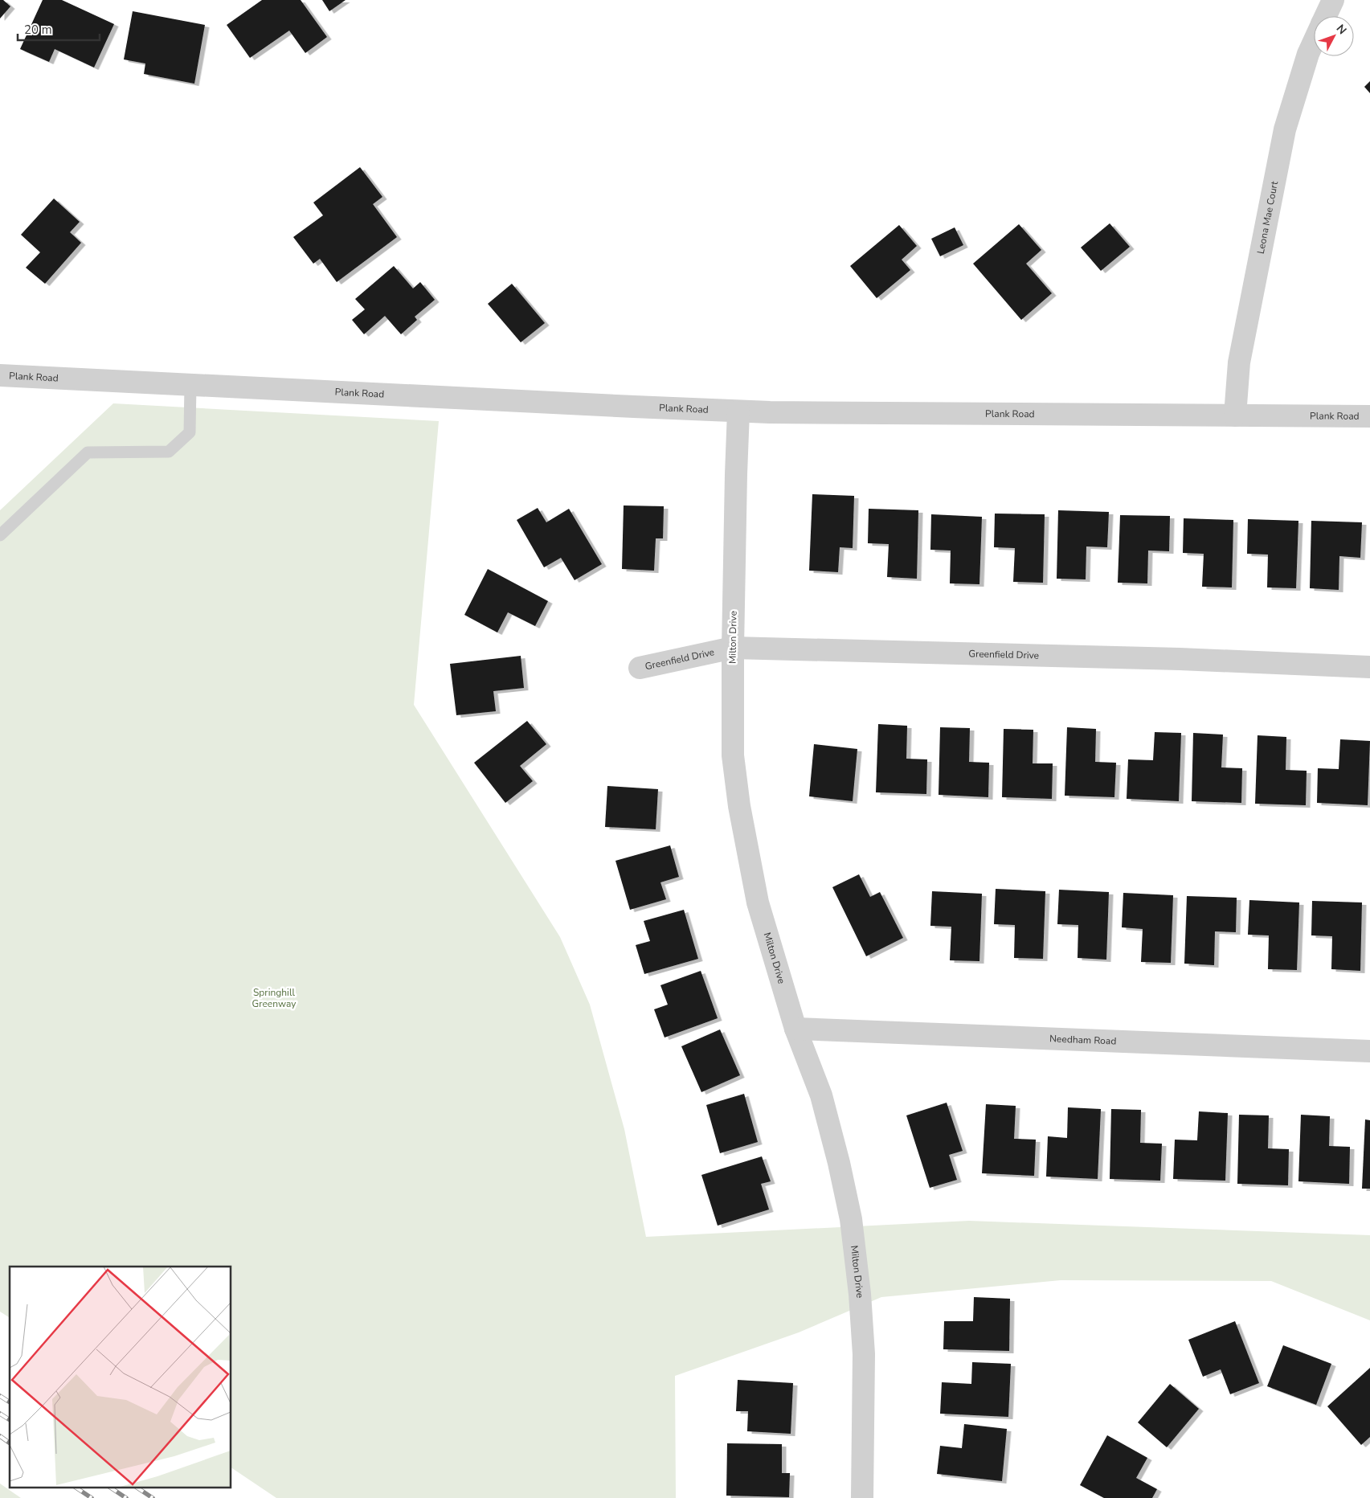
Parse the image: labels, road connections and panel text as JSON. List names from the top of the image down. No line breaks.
{"streets":{"street":["Leona Mae Court","Plank Road","Milton Drive","Greenfield Drive","Needham Road"]},"crossings":[["Leona Mae Court","Plank Road"],["Plank Road","Milton Drive"],["Milton Drive","Greenfield Drive"],["Milton Drive","Needham Road"]],"parks":["Springhill Greenway"],"scale_bar":"20 m","north":"top right"}
